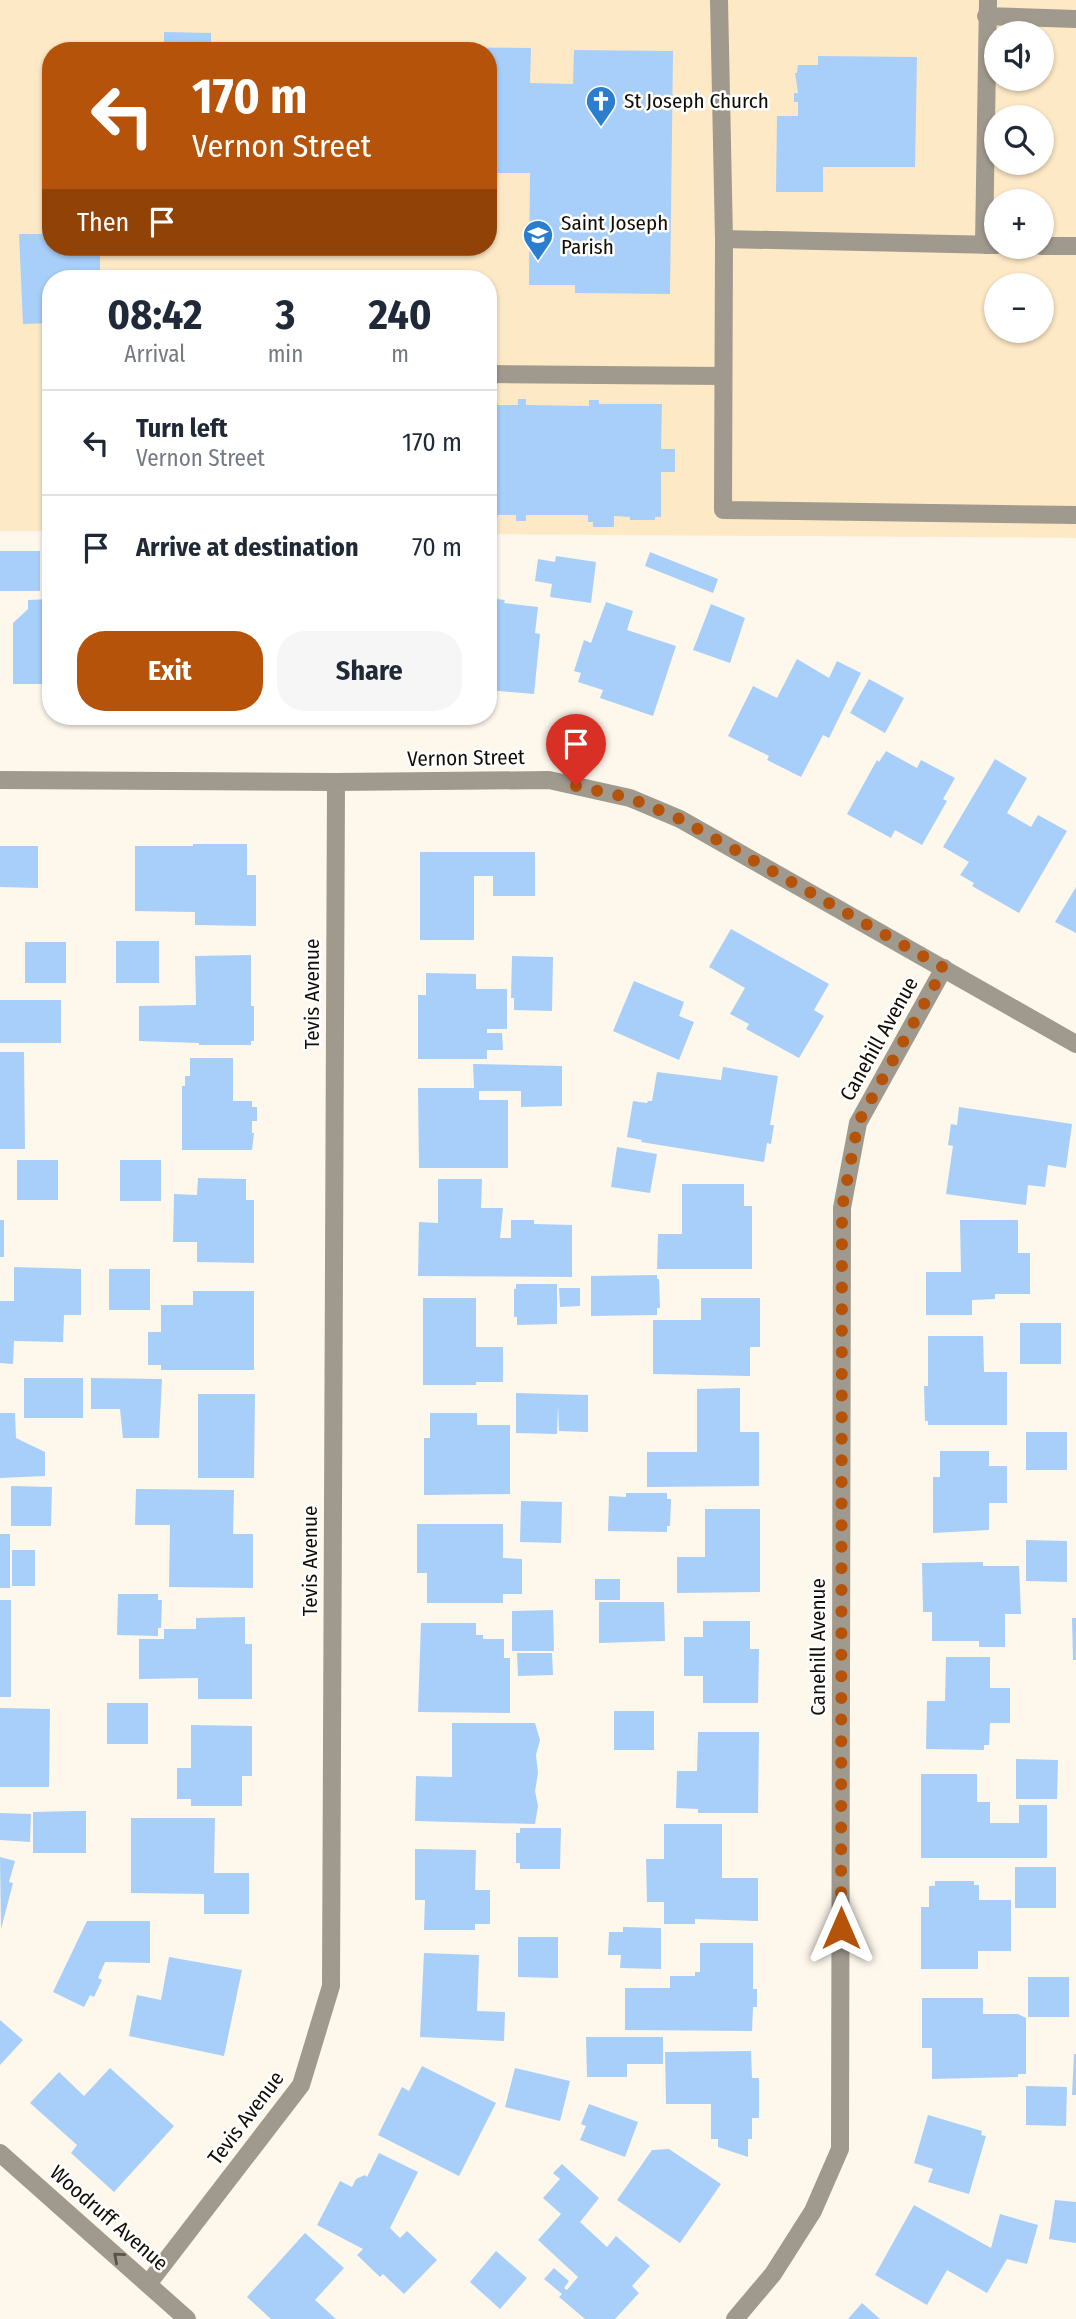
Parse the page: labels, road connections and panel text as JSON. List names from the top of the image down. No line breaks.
{"streets":{"street":["Vernon Street","Tevis Avenue","Canehill Avenue","Woodruff Avenue"]},"crossings":[["Vernon Street","Tevis Avenue"],["Vernon Street","Canehill Avenue"],["Tevis Avenue","Woodruff Avenue"]],"one_way":["Woodruff Avenue"],"places":{"church":["St Joseph Church"],"school or university":["Saint Joseph Parish"]},"page":{"map_buttons":["+","−"],"turn":["170 m","Vernon Street"],"then":"Then","eta":["08:42","Arrival","3","min","240","m"],"list":[{"name":"Turn left","note":"Vernon Street","value":"170 m"},{"name":"Arrive at destination","value":"70 m"}],"buttons":["Exit","Share"]}}
